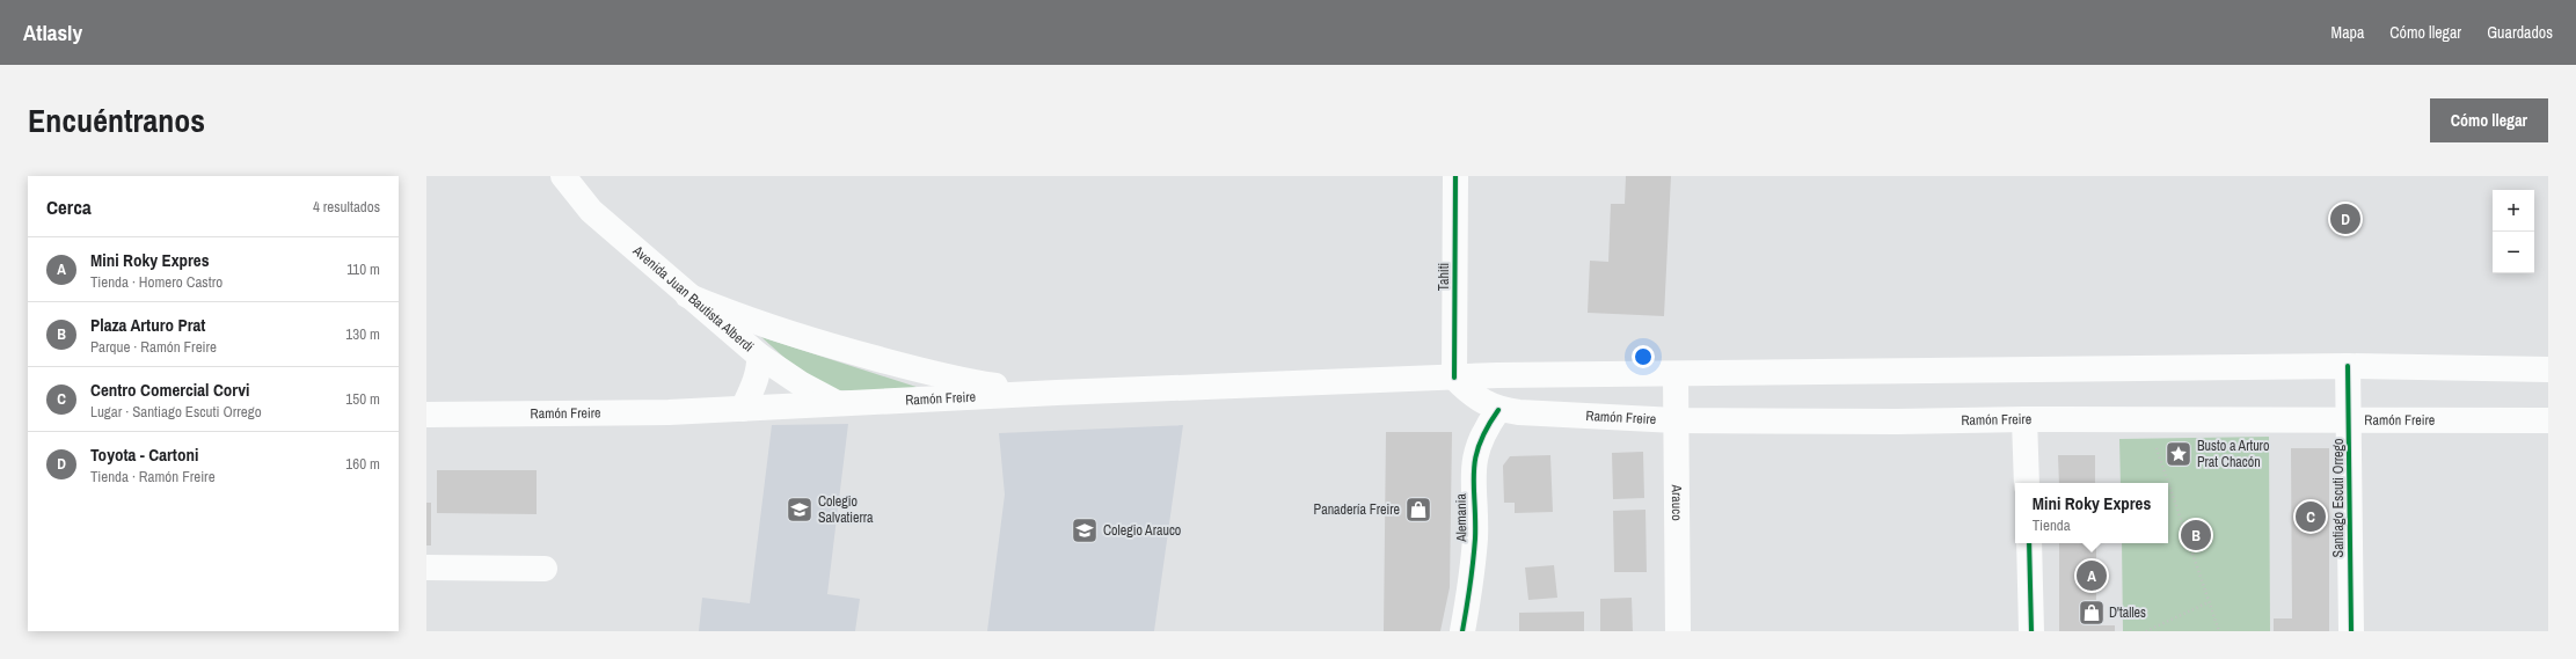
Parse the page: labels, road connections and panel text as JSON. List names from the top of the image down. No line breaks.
{"streets":{"main road":["Tahiti","Avenida Juan Bautista Alberdi","Ramón Freire","Santiago Escuti Orrego","Arauco","Alemania"]},"crossings":[["Tahiti","Ramón Freire"],["Avenida Juan Bautista Alberdi","Ramón Freire"],["Ramón Freire","Santiago Escuti Orrego"],["Ramón Freire","Arauco"],["Ramón Freire","Alemania"]],"places":{"place":["Busto a Arturo Prat Chacón"],"school or university":["Colegio Salvatierra","Colegio Arauco"],"shop":["Panadería Freire","D'talles"]},"page":{"header":"Atlasly","nav":["Mapa","Cómo llegar","Guardados"],"title":"Encuéntranos","buttons":"Cómo llegar","heading":["Cerca","4 resultados"],"map_buttons":["+","−"],"pins":["D","C","B","A"],"list":[{"mark":"A","name":"Mini Roky Expres","note":"Tienda · Homero Castro","value":"110 m"},{"mark":"B","name":"Plaza Arturo Prat","note":"Parque · Ramón Freire","value":"130 m"},{"mark":"C","name":"Centro Comercial Corvi","note":"Lugar · Santiago Escuti Orrego","value":"150 m"},{"mark":"D","name":"Toyota - Cartoni","note":"Tienda · Ramón Freire","value":"160 m"}],"popup":["Mini Roky Expres","Tienda"]}}
